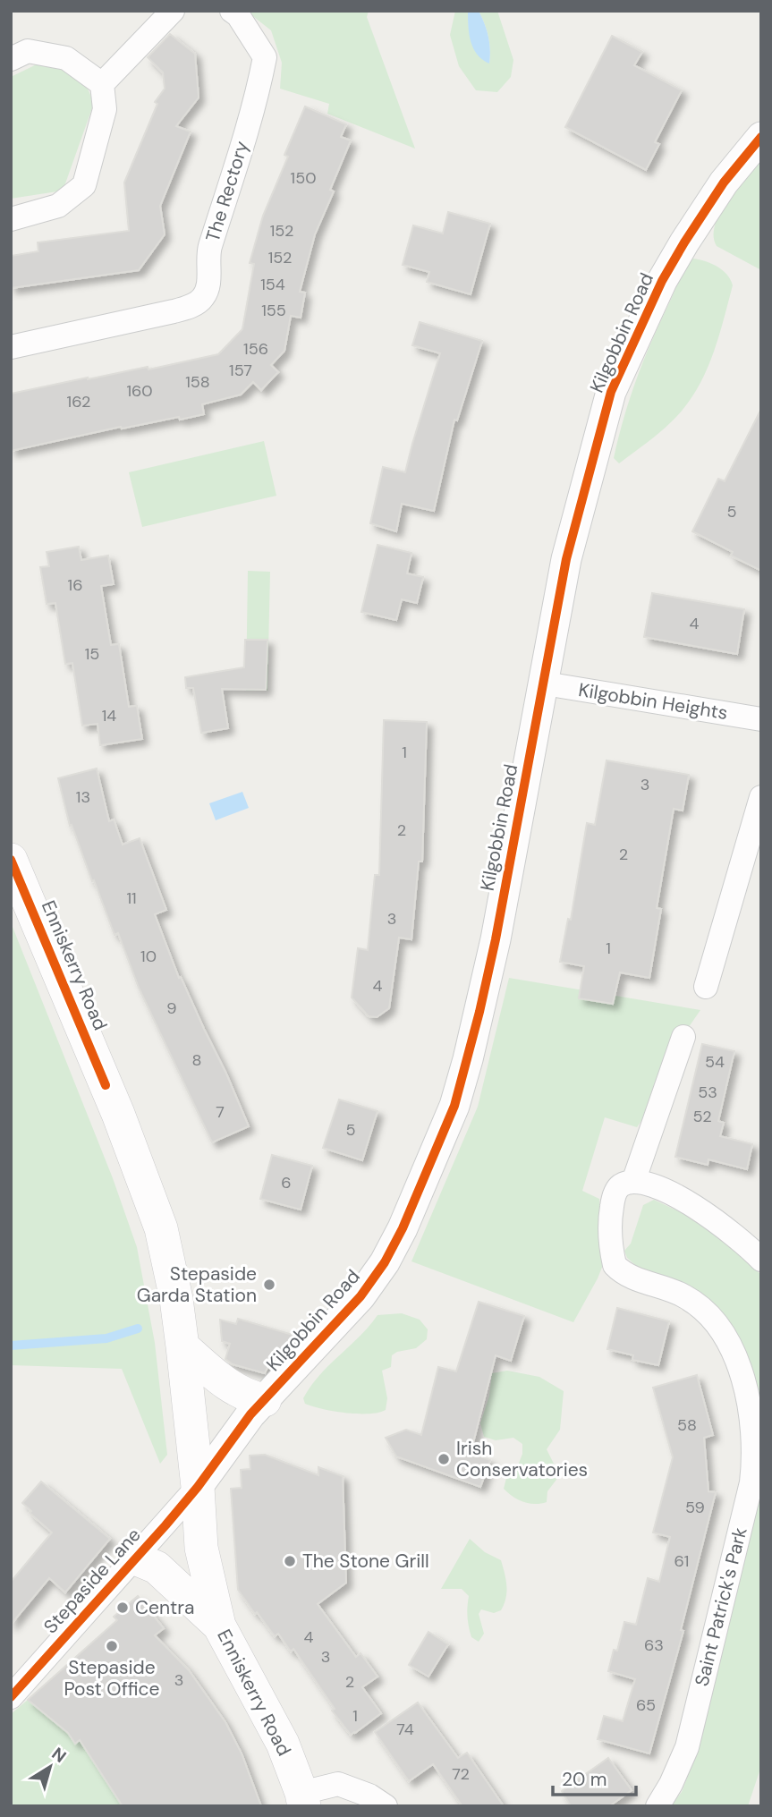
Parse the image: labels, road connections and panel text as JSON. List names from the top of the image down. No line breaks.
{"streets":{"main road":["Enniskerry Road"],"street":["The Rectory","Kilgobbin Road","Kilgobbin Heights","Stepaside Lane","Saint Patrick's Park"]},"crossings":[["Kilgobbin Road","Kilgobbin Heights"],["Kilgobbin Road","Enniskerry Road"],["Kilgobbin Road","Stepaside Lane"],["Enniskerry Road","Stepaside Lane"]],"places":["Stepaside Garda Station","Irish Conservatories","The Stone Grill","Centra","Stepaside Post Office"],"house_numbers":["150","152","152","154","155","156","157","158","160","162","5","16","4","15","14","1","3","13","2","2","11","3","1","10","4","9","8","54","53","7","52","5","6","58","59","61","4","63","3","3","2","65","1","74","72"],"scale_bar":"20 m","north":"top right"}
